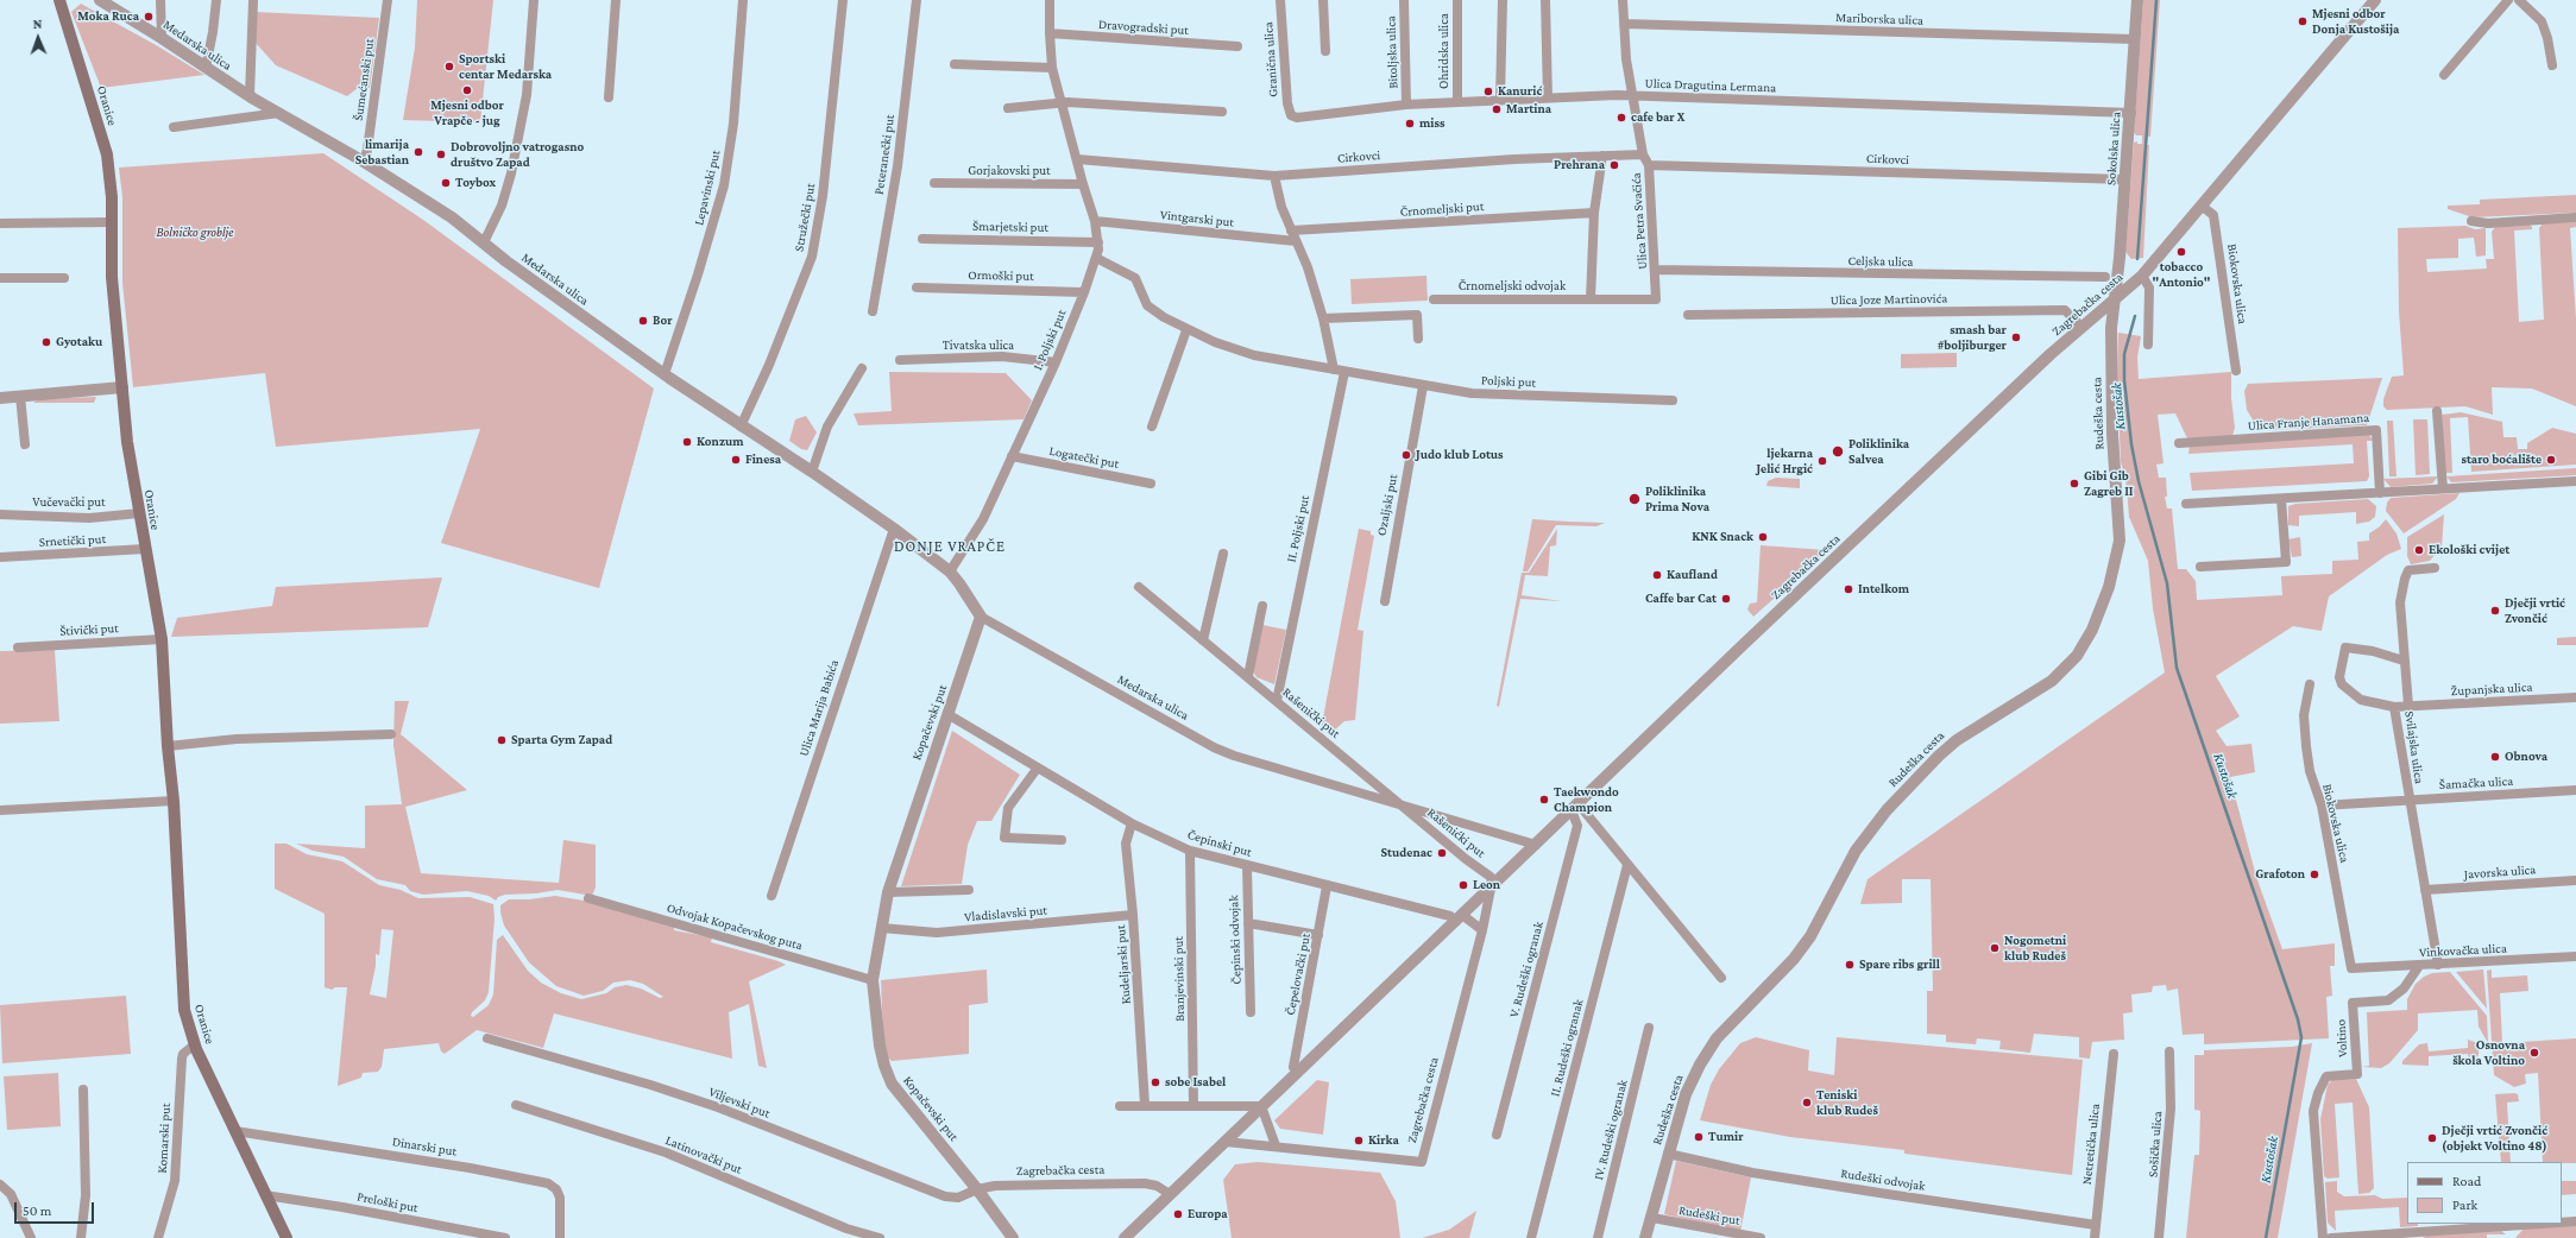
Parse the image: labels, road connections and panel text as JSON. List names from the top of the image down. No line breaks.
{"streets":{"main road":["Oranice"],"street":["Mariborska ulica","Dravogradski put","Medarska ulica","Ohridska ulica","Bitoljska ulica","Granična ulica","Šumećanski put","Ulica Dragutina Lermana","Sokolska ulica","Peteranečki put","Cirkovci","Gorjakovski put","Lepavinski put","Črnomeljski put","Stružečki put","Vintgarski put","Ulica Petra Svačića","Šmarjetski put","Celjska ulica","Ormoški put","Biokovska ulica","Črnomeljski odvojak","Ulica Joze Martinovića","Zagrebačka cesta","I. Poljski put","Tivatska ulica","Poljski put","Rudeška cesta","Ulica Franje Hanamana","Logatečki put","Vučevački put","Ozaljski put","II. Poljski put","Srnetički put","Štivički put","Županjska ulica","Ulica Marija Babića","Rašenički put","Kopačevski put","Svilajska ulica","Šamačka ulica","Rašenićki put","Čepinski put","Javorska ulica","Vladislavski put","Odvojak Kopačevskog puta","Čepinski odvojak","Vinkovačka ulica","Kudeljarski put","V. Rudeški ogranak","Čepelovački put","Branjevinski put","Voltino","II. Rudeški ogranak","Viljevski put","IV. Rudeški ogranak","Komarski put","Netretička ulica","Sošička ulica","Dinarski put","Latinovački put","Rudeški odvojak","Preloški put","Rudeški put"]},"crossings":[["Mariborska ulica","Sokolska ulica"],["Mariborska ulica","Ulica Petra Svačića"],["Dravogradski put","I. Poljski put"],["Medarska ulica","Šumećanski put"],["Medarska ulica","Lepavinski put"],["Medarska ulica","Stružečki put"],["Medarska ulica","Zagrebačka cesta"],["Medarska ulica","I. Poljski put"],["Medarska ulica","Ulica Marija Babića"],["Medarska ulica","Rašenički put"],["Medarska ulica","Kopačevski put"],["Medarska ulica","Rašenićki put"],["Ohridska ulica","Ulica Dragutina Lermana"],["Bitoljska ulica","Ulica Dragutina Lermana"],["Granična ulica","Ulica Dragutina Lermana"],["Ulica Dragutina Lermana","Sokolska ulica"],["Ulica Dragutina Lermana","Ulica Petra Svačića"],["Oranice","Vučevački put"],["Oranice","Srnetički put"],["Oranice","Štivički put"],["Oranice","Komarski put"],["Oranice","Dinarski put"],["Oranice","Preloški put"],["Sokolska ulica","Cirkovci"],["Sokolska ulica","Zagrebačka cesta"],["Sokolska ulica","Rudeška cesta"],["Cirkovci","Ulica Petra Svačića"],["Cirkovci","I. Poljski put"],["Gorjakovski put","I. Poljski put"],["Vintgarski put","I. Poljski put"],["Ulica Petra Svačića","Celjska ulica"],["Ulica Petra Svačića","Črnomeljski odvojak"],["Šmarjetski put","I. Poljski put"],["Ormoški put","I. Poljski put"],["Biokovska ulica","Zagrebačka cesta"],["Biokovska ulica","Šamačka ulica"],["Biokovska ulica","Vinkovačka ulica"],["Ulica Joze Martinovića","Zagrebačka cesta"],["Zagrebačka cesta","Rudeška cesta"],["Zagrebačka cesta","Kopačevski put"],["Zagrebačka cesta","Rašenićki put"],["Zagrebačka cesta","Čepinski put"],["Zagrebačka cesta","V. Rudeški ogranak"],["Zagrebačka cesta","Viljevski put"],["I. Poljski put","Tivatska ulica"],["I. Poljski put","Logatečki put"],["Poljski put","Ozaljski put"],["Poljski put","II. Poljski put"],["Rudeška cesta","Rudeški odvojak"],["Rudeška cesta","Rudeški put"],["II. Poljski put","Rašenički put"],["Županjska ulica","Svilajska ulica"],["Rašenički put","Rašenićki put"],["Kopačevski put","Čepinski put"],["Kopačevski put","Vladislavski put"],["Kopačevski put","Odvojak Kopačevskog puta"],["Kopačevski put","Viljevski put"],["Svilajska ulica","Šamačka ulica"],["Svilajska ulica","Javorska ulica"],["Svilajska ulica","Vinkovačka ulica"],["Čepinski put","Čepinski odvojak"],["Čepinski put","Kudeljarski put"],["Čepinski put","Čepelovački put"],["Čepinski put","Branjevinski put"],["Vladislavski put","Kudeljarski put"],["Vinkovačka ulica","Voltino"],["Netretička ulica","Rudeški odvojak"]],"districts":["DONJE VRAPČE"],"water":["Kustošak"],"parks":["Bolničko groblje"],"places":["Moka Ruca","Mjesni odbor Donja Kustošija","Sportski centar Medarska","Mjesni odbor Vrapče - jug","Kanurić","Martina","cafe bar X","miss","limarija Sebastian","Dobrovoljno vatrogasno društvo Zapad","Prehrana","Toybox","tobacco \"Antonio\"","Bor","smash bar #boljiburger","Gyotaku","Konzum","Poliklinika Salvea","Judo klub Lotus","Finesa","staro boćalište","ljekarna Jelić Hrgić","Gibi Gib Zagreb II","Poliklinika Prima Nova","KNK Snack","Ekološki cvijet","Kaufland","Intelkom","Caffe bar Cat","Dječji vrtić Zvončić","Sparta Gym Zapad","Obnova","Taekwondo Champion","Studenac","Grafoton","Leon","Nogometni klub Rudeš","Spare ribs grill","Osnovna škola Voltino","sobe Isabel","Teniski klub Rudeš","Tumir","Dječji vrtić Zvončić (objekt Voltino 48)","Kirka","Europa"],"legend":["Road","Park"],"scale_bar":"50 m","north":"top"}
